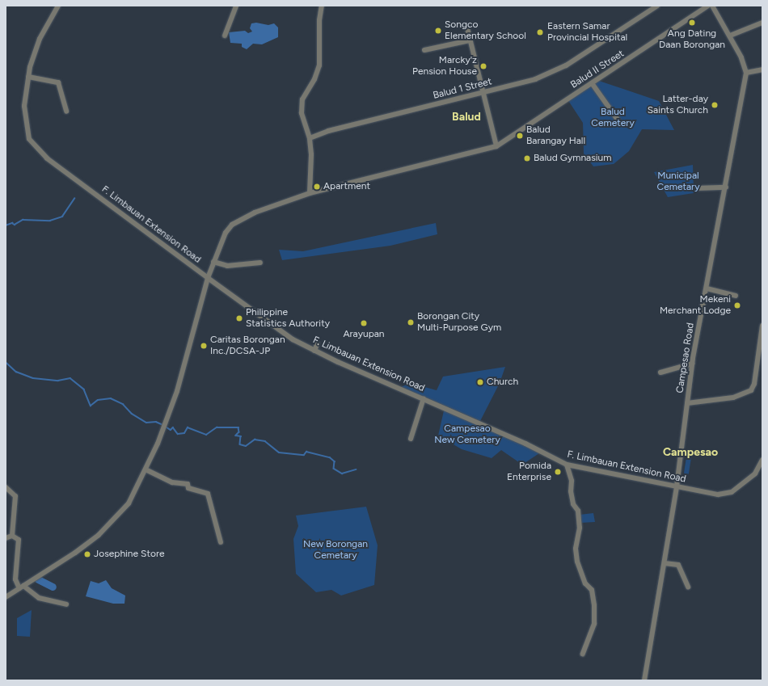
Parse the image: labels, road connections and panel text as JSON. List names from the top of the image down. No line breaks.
{"streets":{"street":["Balud II Street","Balud 1 Street","F. Limbauan Extension Road","Campesao Road"]},"crossings":[["Balud II Street","F. Limbauan Extension Road"],["F. Limbauan Extension Road","Campesao Road"]],"districts":["Balud","Campesao"],"parks":["Balud Cemetery","Municipal Cemetary","Campesao New Cemetery","New Borongan Cemetary"],"places":["Ang Dating Daan Borongan","Songco Elementary School","Eastern Samar Provincial Hospital","Marcky'z Pension House","Latter-day Saints Church","Balud Barangay Hall","Balud Gymnasium","Apartment","Mekeni Merchant Lodge","Philippine Statistics Authority","Borongan City Multi-Purpose Gym","Arayupan","Caritas Borongan Inc./DCSA-JP","Church","Pomida Enterprise","Josephine Store"]}
